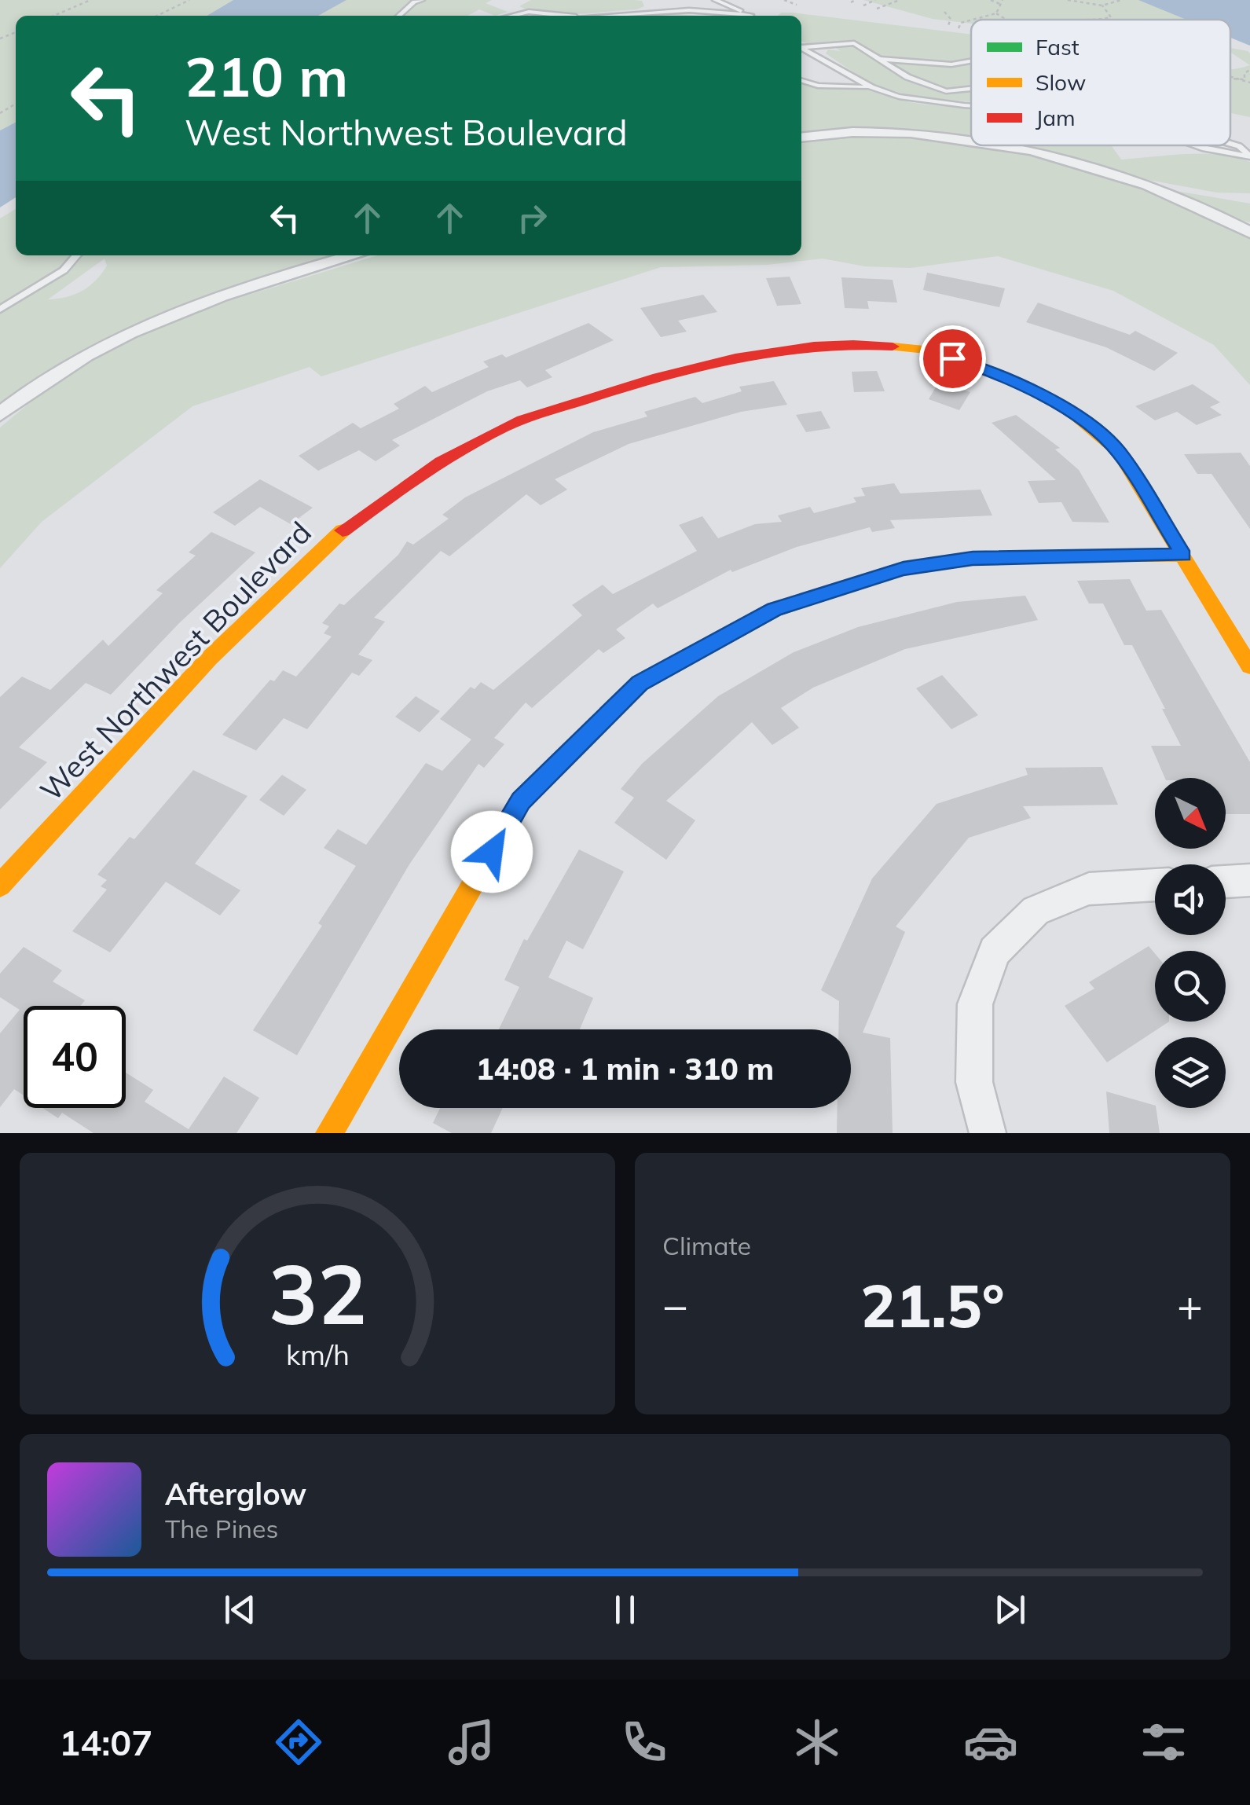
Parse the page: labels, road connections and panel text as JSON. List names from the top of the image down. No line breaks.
{"streets":{"street":["West Northwest Boulevard"]},"legend":["Fast","Slow","Jam"],"north":"bottom right","page":{"turn":["210 m","West Northwest Boulevard"],"limit":"40","trip":"14:08 · 1 min · 310 m","tile":"Climate","heat":["−","21.5°","+"],"song":["Afterglow","The Pines"],"tabs":"14:07","gauge":["32","km/h"]}}
